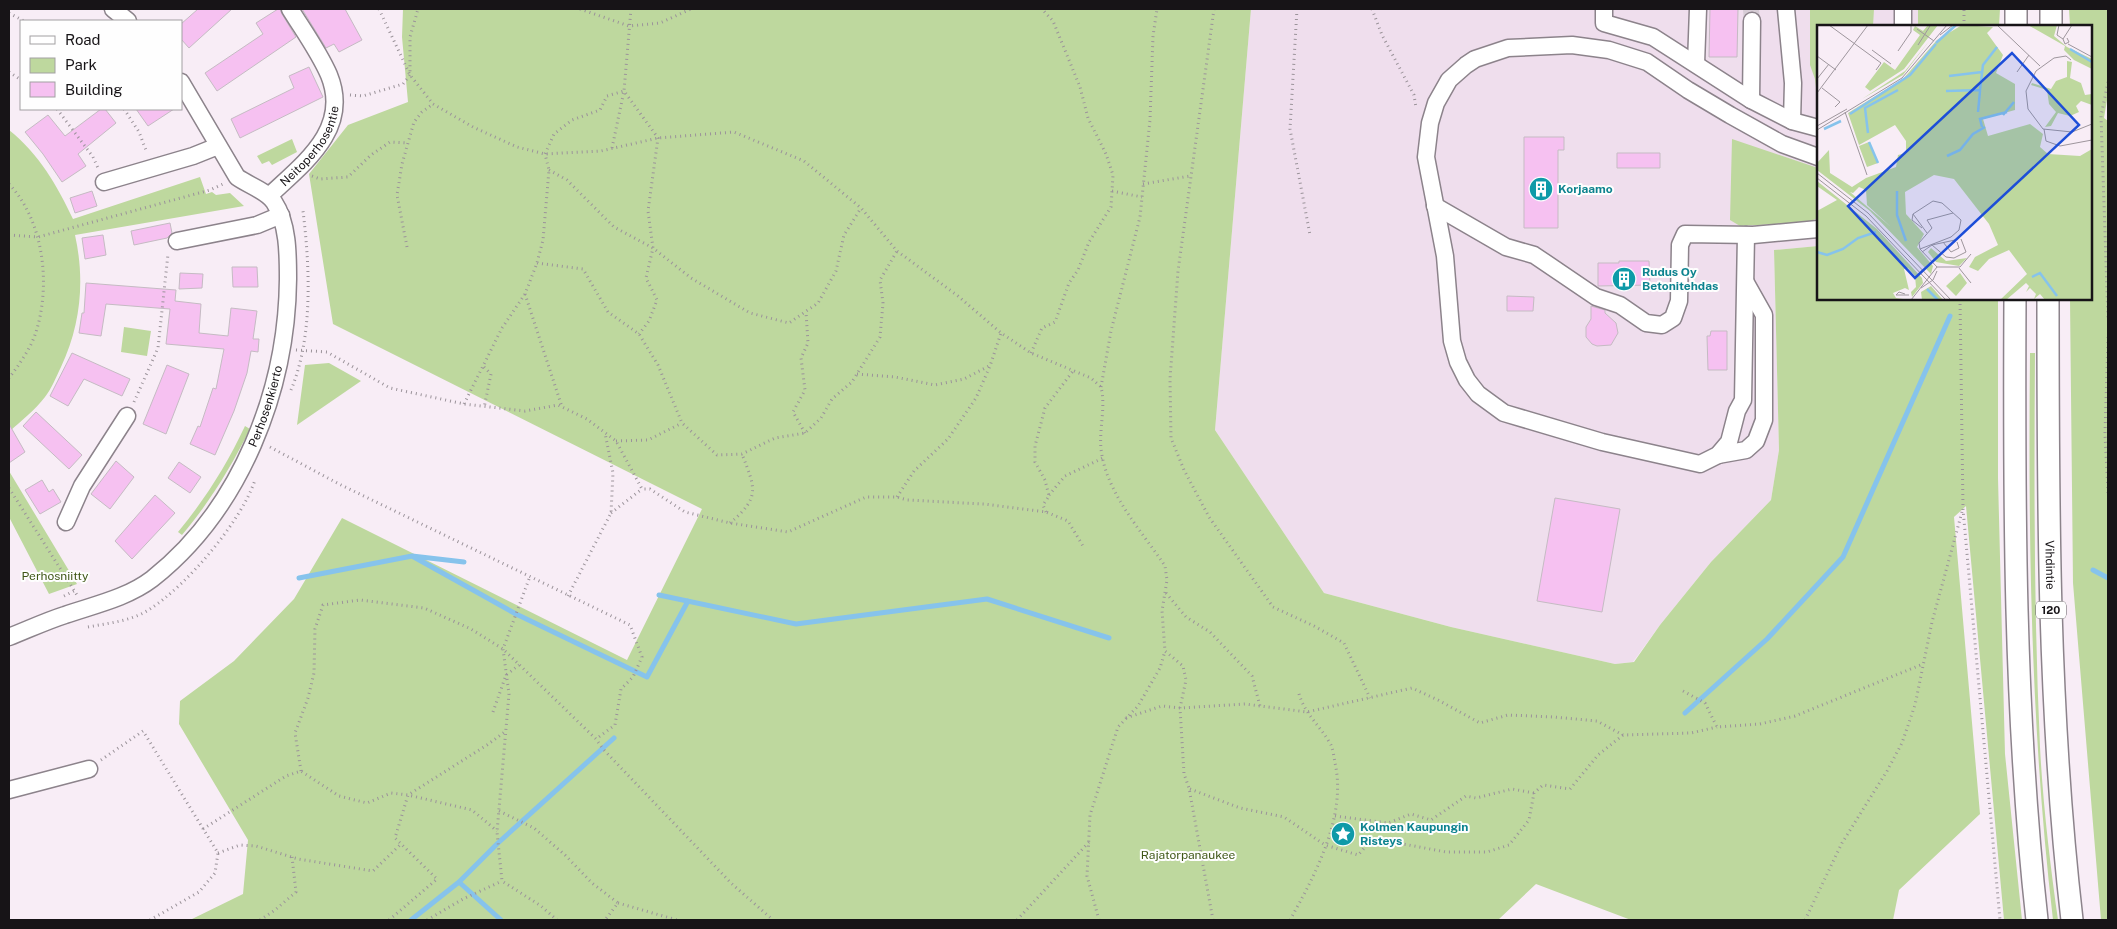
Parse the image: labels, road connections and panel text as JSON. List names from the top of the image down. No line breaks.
{"streets":{"main road":["Vihdintie","120"],"street":["Neitoperhosentie","Perhosenkierto"]},"crossings":[["Neitoperhosentie","Perhosenkierto"]],"parks":["Perhosniitty","Rajatorpanaukee"],"places":{"building":["Korjaamo","Rudus Oy Betonitehdas"],"place":["Kolmen Kaupungin Risteys"]},"legend":["Road","Park","Building"]}
